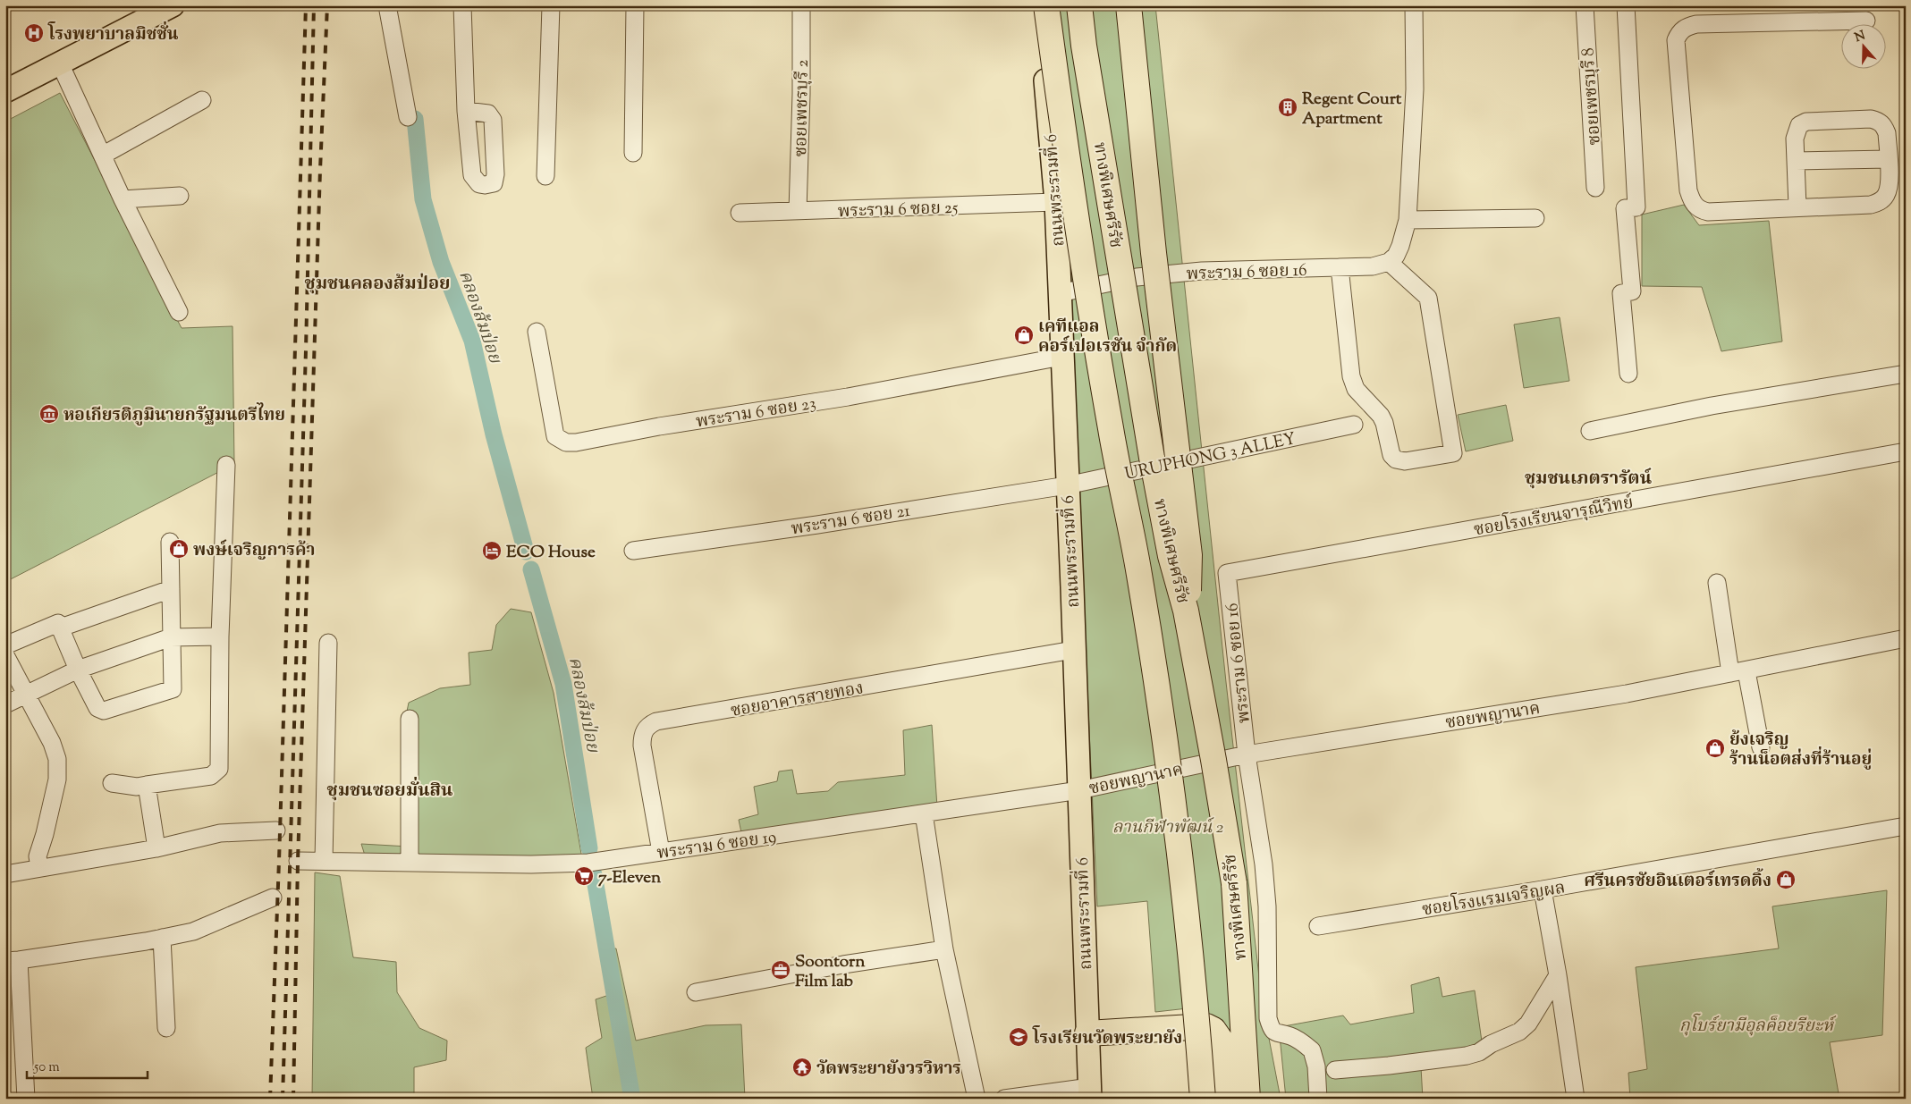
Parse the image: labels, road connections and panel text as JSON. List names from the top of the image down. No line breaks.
{"streets":{"highway":["ทางพิเศษศรีรัช"],"main road":["ถนนพระรามที่ 6"],"street":["ซอยเพชรบุรี 8","ซอยเพชรบุรี 2","พระราม 6 ซอย 25","พระราม 6 ซอย 16","พระราม 6 ซอย 23","URUPHONG 3 ALLEY","ซอยโรงเรียนจารุณีวิทย์","พระราม 6 ซอย 21","ซอยอาคารสายทอง","ซอยพญานาค","พระราม 6 ซอย 19","ซอยโรงแรมเจริญผล"]},"crossings":[["ซอยเพชรบุรี 2","พระราม 6 ซอย 25"],["ถนนพระรามที่ 6","พระราม 6 ซอย 25"],["ถนนพระรามที่ 6","พระราม 6 ซอย 16"],["ถนนพระรามที่ 6","พระราม 6 ซอย 23"],["ถนนพระรามที่ 6","URUPHONG 3 ALLEY"],["ถนนพระรามที่ 6","พระราม 6 ซอย 21"],["ถนนพระรามที่ 6","ซอยอาคารสายทอง"],["ถนนพระรามที่ 6","ซอยพญานาค"],["ถนนพระรามที่ 6","พระราม 6 ซอย 19"],["พระราม 6 ซอย 16","ซอยโรงเรียนจารุณีวิทย์"],["พระราม 6 ซอย 16","ซอยพญานาค"],["URUPHONG 3 ALLEY","พระราม 6 ซอย 21"],["ซอยอาคารสายทอง","พระราม 6 ซอย 19"],["ซอยพญานาค","พระราม 6 ซอย 19"]],"districts":["ชุมชนคลองส้มป่อย","ชุมชนเภตรารัตน์","ชุมชนซอยมั่นสิน"],"water":["คลองส้มป่อย"],"parks":["ลานกีฬาพัฒน์ 2","กุโบร์ยามีอุลค็อยรียะห์"],"places":{"hospital":["โรงพยาบาลมิชชั่น"],"building":["Regent Court Apartment"],"shop":["เคทีแอล คอร์เปอเรชัน จำกัด","พงษ์เจริญการค้า","ย้งเจริญ ร้านน็อตส่งที่ร้านอยู่","ศรีนครชัยอินเตอร์เทรดดิ้ง"],"museum":["หอเกียรติภูมินายกรัฐมนตรีไทย"],"hotel":["ECO House"],"supermarket":["7-Eleven"],"office":["Soontorn Film lab"],"school or university":["โรงเรียนวัดพระยายัง"],"temple":["วัดพระยายังวรวิหาร"]},"scale_bar":"50 m","north":"top"}
